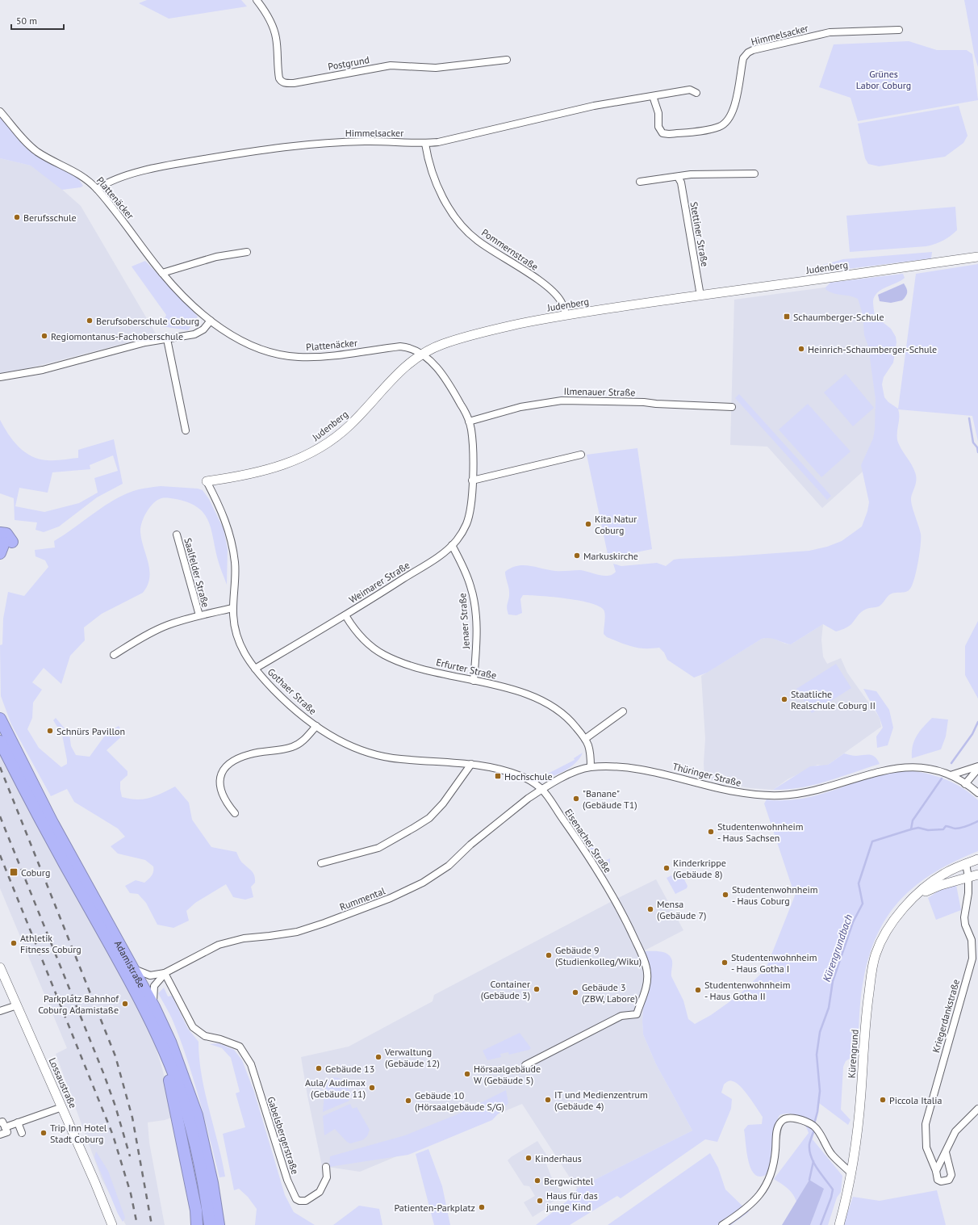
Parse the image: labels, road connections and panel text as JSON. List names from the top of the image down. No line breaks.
{"streets":{"highway":["Adamistraße"],"street":["Himmelsacker","Postgrund","Plattenäcker","Stettiner Straße","Pommernstraße","Judenberg","Ilmenauer Straße","Saalfelder Straße","Weimarer Straße","Jenaer Straße","Erfurter Straße","Gothaer Straße","Thüringer Straße","Eisenacher Straße","Rummental","Kriegerdankstraße","Kürengrund","Lossaustraße","Gabelsbergerstraße"]},"crossings":[["Himmelsacker","Plattenäcker"],["Himmelsacker","Pommernstraße"],["Plattenäcker","Judenberg"],["Plattenäcker","Weimarer Straße"],["Stettiner Straße","Judenberg"],["Pommernstraße","Judenberg"],["Judenberg","Weimarer Straße"],["Judenberg","Gothaer Straße"],["Ilmenauer Straße","Weimarer Straße"],["Weimarer Straße","Jenaer Straße"],["Weimarer Straße","Erfurter Straße"],["Weimarer Straße","Gothaer Straße"],["Jenaer Straße","Erfurter Straße"],["Erfurter Straße","Thüringer Straße"],["Gothaer Straße","Thüringer Straße"],["Gothaer Straße","Eisenacher Straße"],["Gothaer Straße","Rummental"],["Thüringer Straße","Eisenacher Straße"],["Thüringer Straße","Rummental"],["Eisenacher Straße","Rummental"],["Rummental","Adamistraße"],["Rummental","Gabelsbergerstraße"],["Kriegerdankstraße","Kürengrund"]],"water":["Kürengrundbach"],"parks":["Grünes Labor Coburg"],"places":{"other":["Berufsschule","Berufsoberschule Coburg","Regiomontanus-Fachoberschule","Heinrich-Schaumberger-Schule","Kita Natur Coburg","Markuskirche","Staatliche Realschule Coburg II","Schnürs Pavillon","\"Banane\" (Gebäude T1)","Studentenwohnheim - Haus Sachsen","Kinderkrippe (Gebäude 8)","Studentenwohnheim - Haus Coburg","Mensa (Gebäude 7)","Athletik Fitness Coburg","Gebäude 9 (Studienkolleg/Wiku)","Studentenwohnheim - Haus Gotha I","Container (Gebäude 3)","Studentenwohnheim - Haus Gotha II","Gebäude 3 (ZBW, Labore)","Parkplatz Bahnhof Coburg Adamistaße","Verwaltung (Gebäude 12)","Gebäude 13","Hörsaalgebäude W (Gebäude 5)","Aula/ Audimax (Gebäude 11)","IT und Medienzentrum (Gebäude 4)","Piccola Italia","Gebäude 10 (Hörsaalgebäude S/G)","Trip Inn Hotel Stadt Coburg","Kinderhaus","Bergwichtel","Haus für das junge Kind","Patienten-Parkplatz"],"transit":["Schaumberger-Schule","Hochschule","Coburg"]},"scale_bar":"50 m"}
